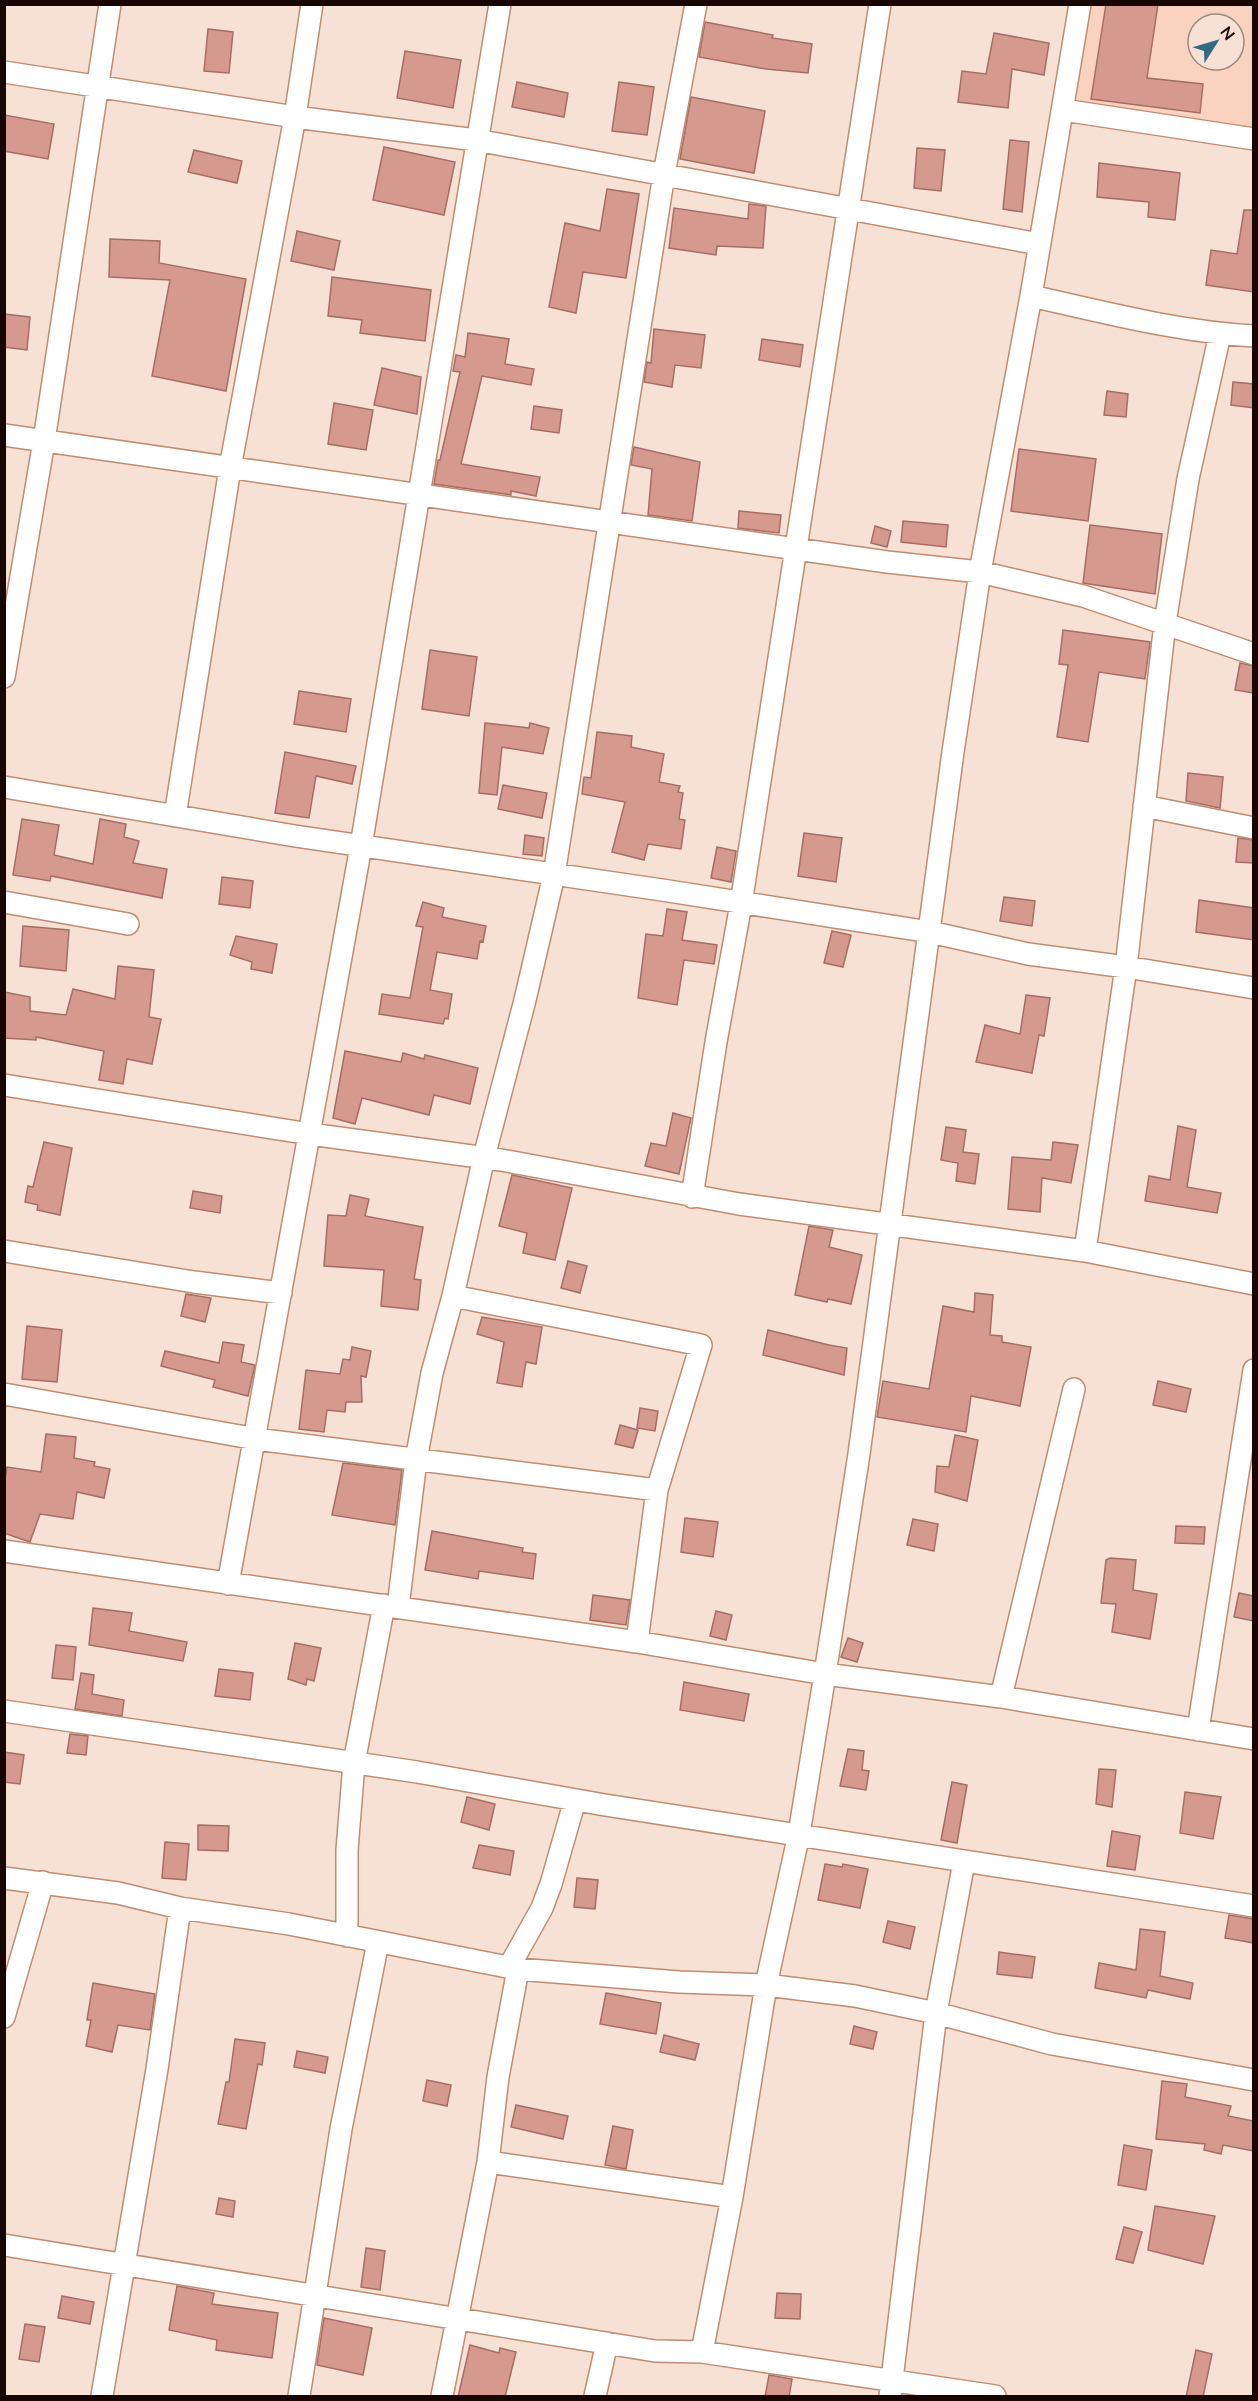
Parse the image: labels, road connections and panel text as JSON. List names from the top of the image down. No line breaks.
{"north":"top right"}
